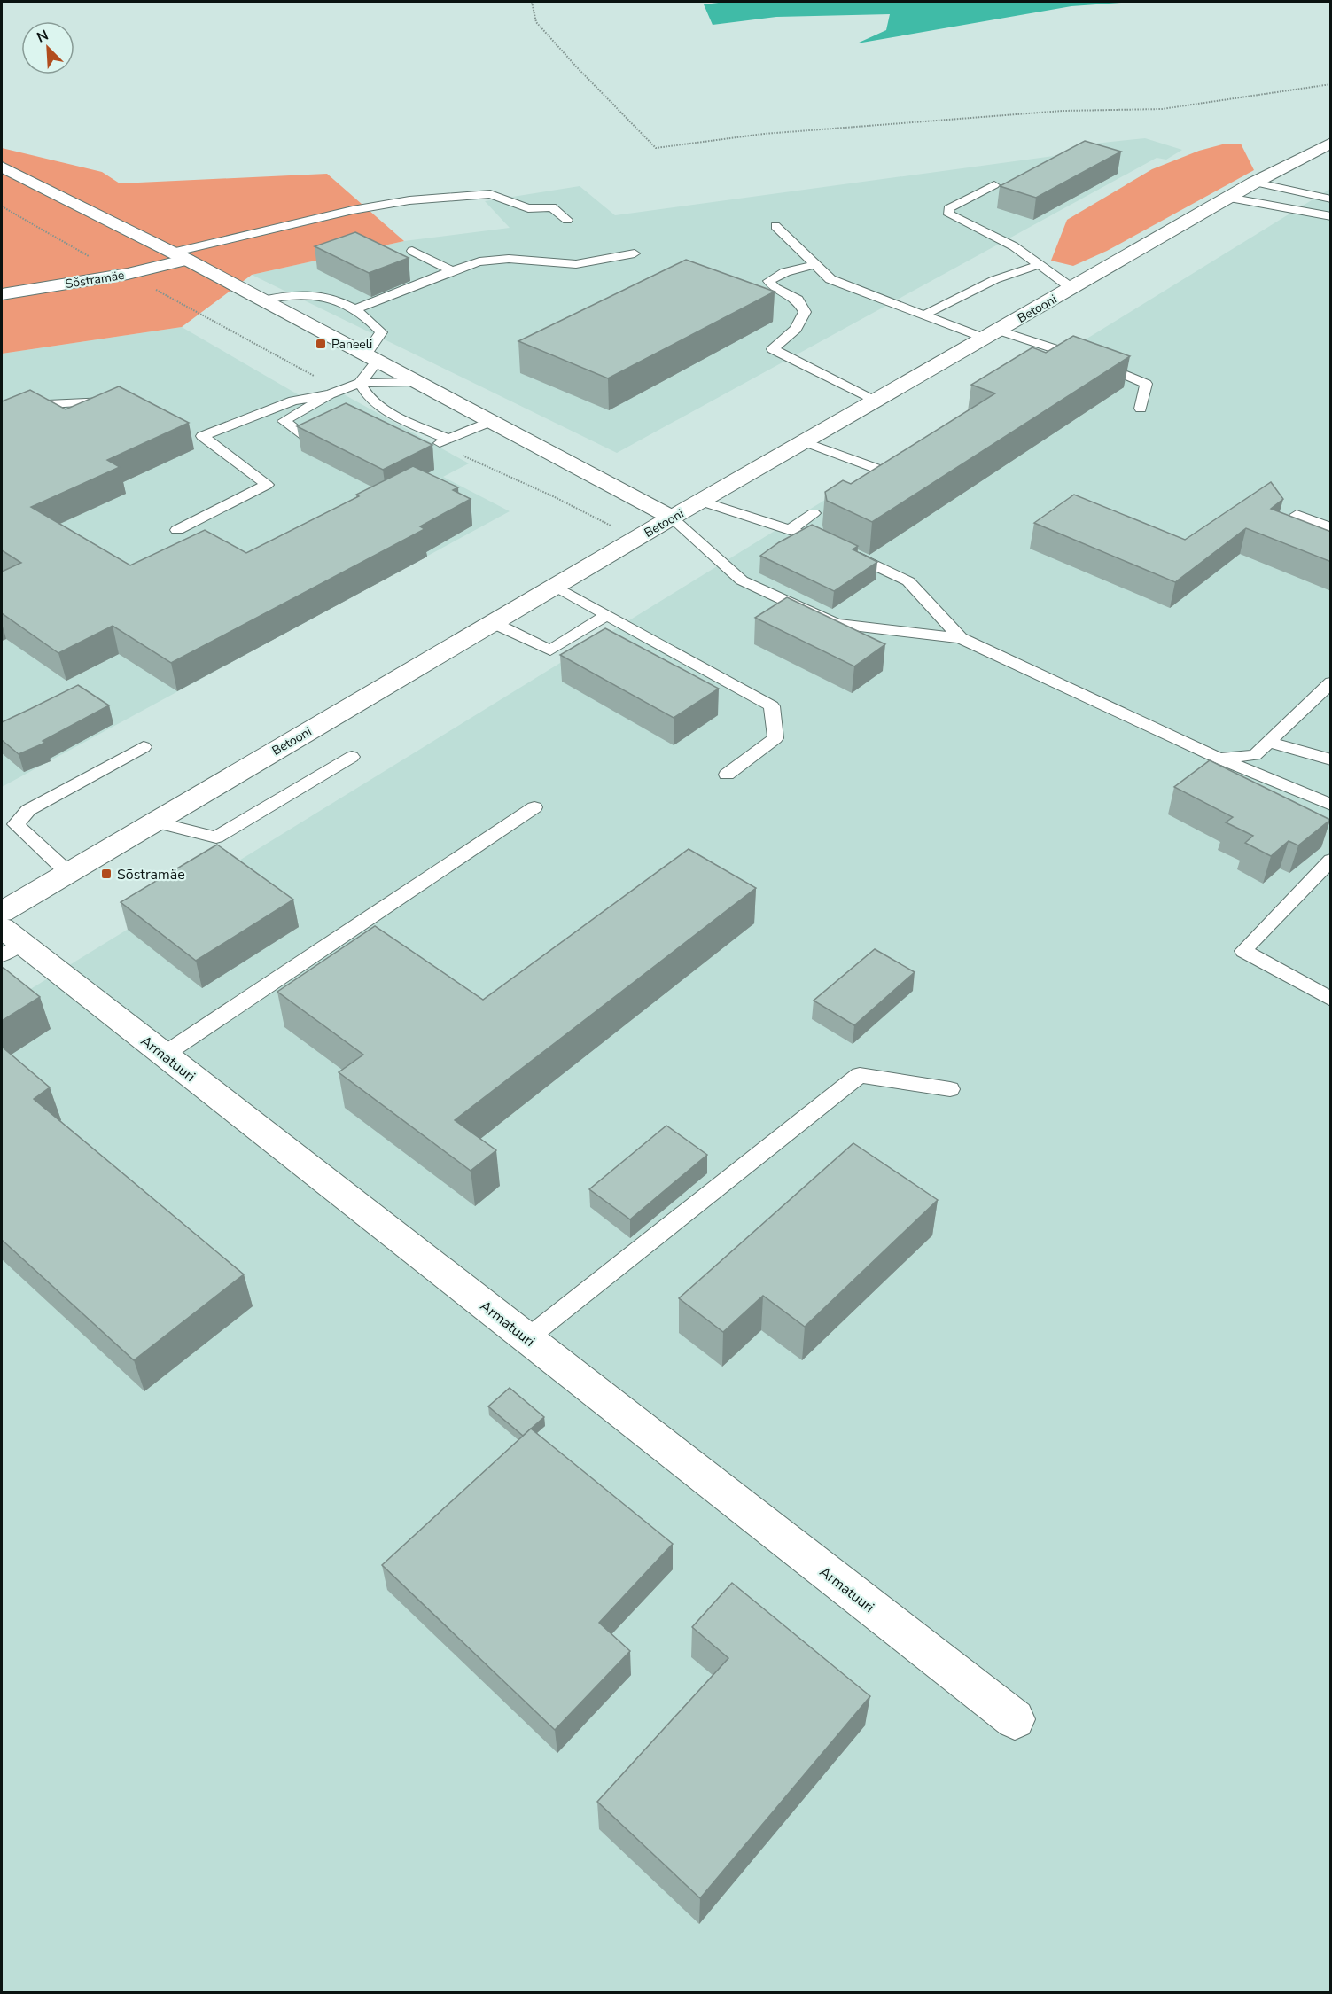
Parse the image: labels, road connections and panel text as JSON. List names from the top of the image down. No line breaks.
{"streets":{"street":["Sõstramäe","Betooni","Armatuuri"]},"places":{"transit":["Paneeli","Sõstramäe"]},"north":"top left"}
